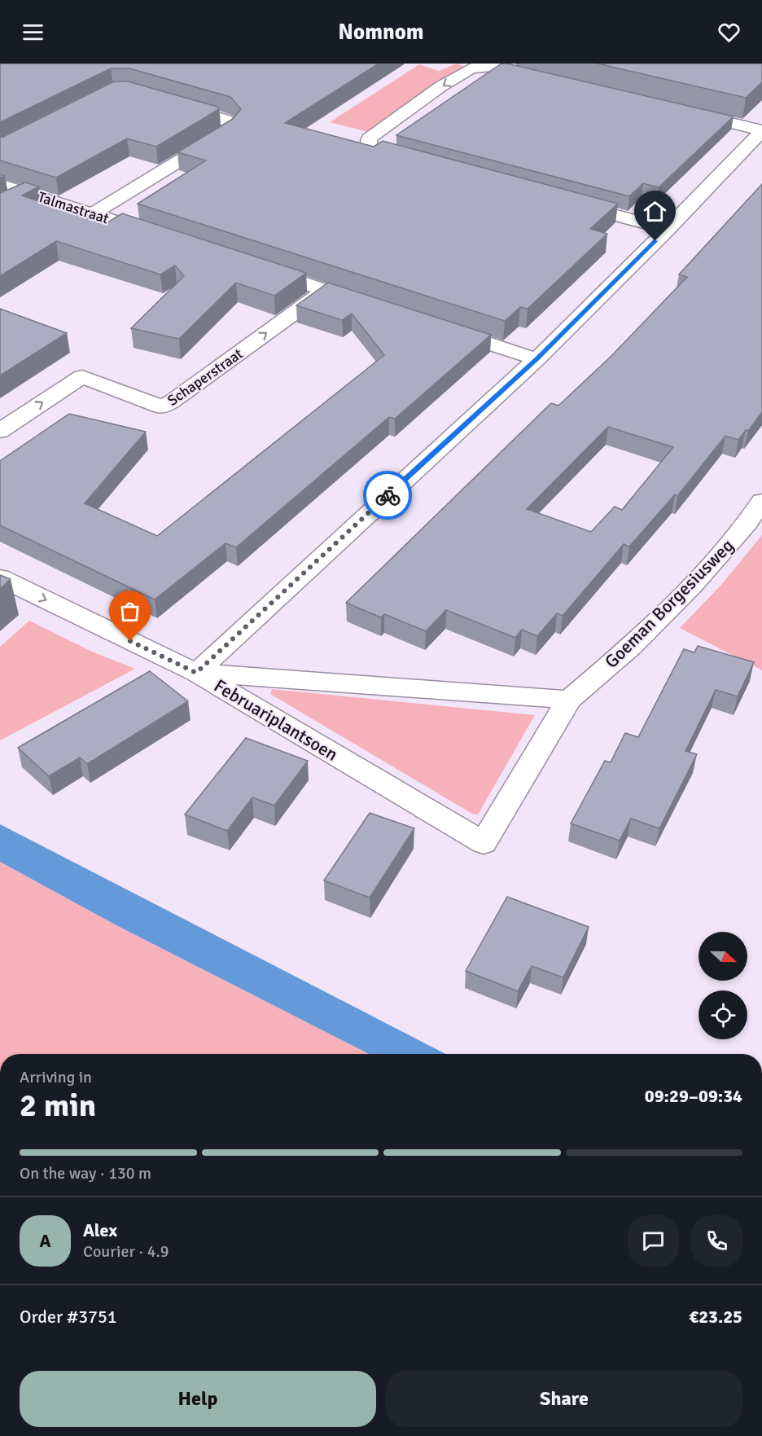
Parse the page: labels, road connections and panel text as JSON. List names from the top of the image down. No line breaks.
{"streets":{"main road":["Talmastraat","Schaperstraat","Goeman Borgesiusweg","Februariplantsoen"]},"crossings":[["Goeman Borgesiusweg","Februariplantsoen"]],"north":"right","page":{"header":"Nomnom","heading":["2 min","Arriving in","09:29–09:34"],"panel":["Alex","Courier · 4.9","Order #3751","€23.25"],"bar":"On the way · 130 m","round":"A","buttons":["Help","Share"]}}
